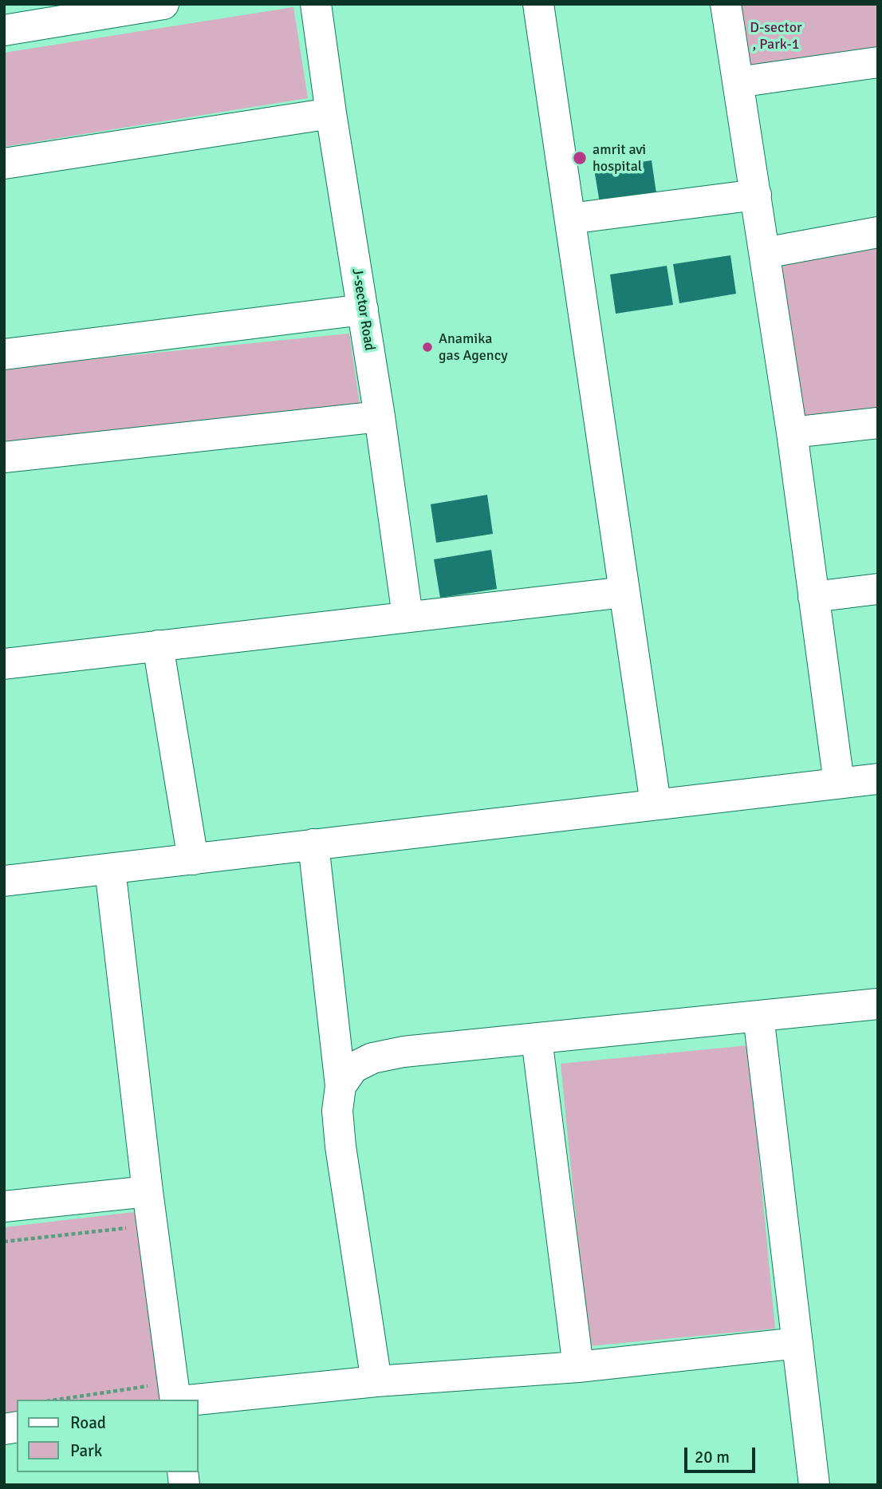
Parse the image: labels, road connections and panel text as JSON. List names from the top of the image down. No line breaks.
{"streets":{"street":["J-sector Road"]},"parks":["D-sector , Park-1"],"places":["amrit avi hospital","Anamika gas Agency"],"legend":["Road","Park"],"scale_bar":"20 m"}
